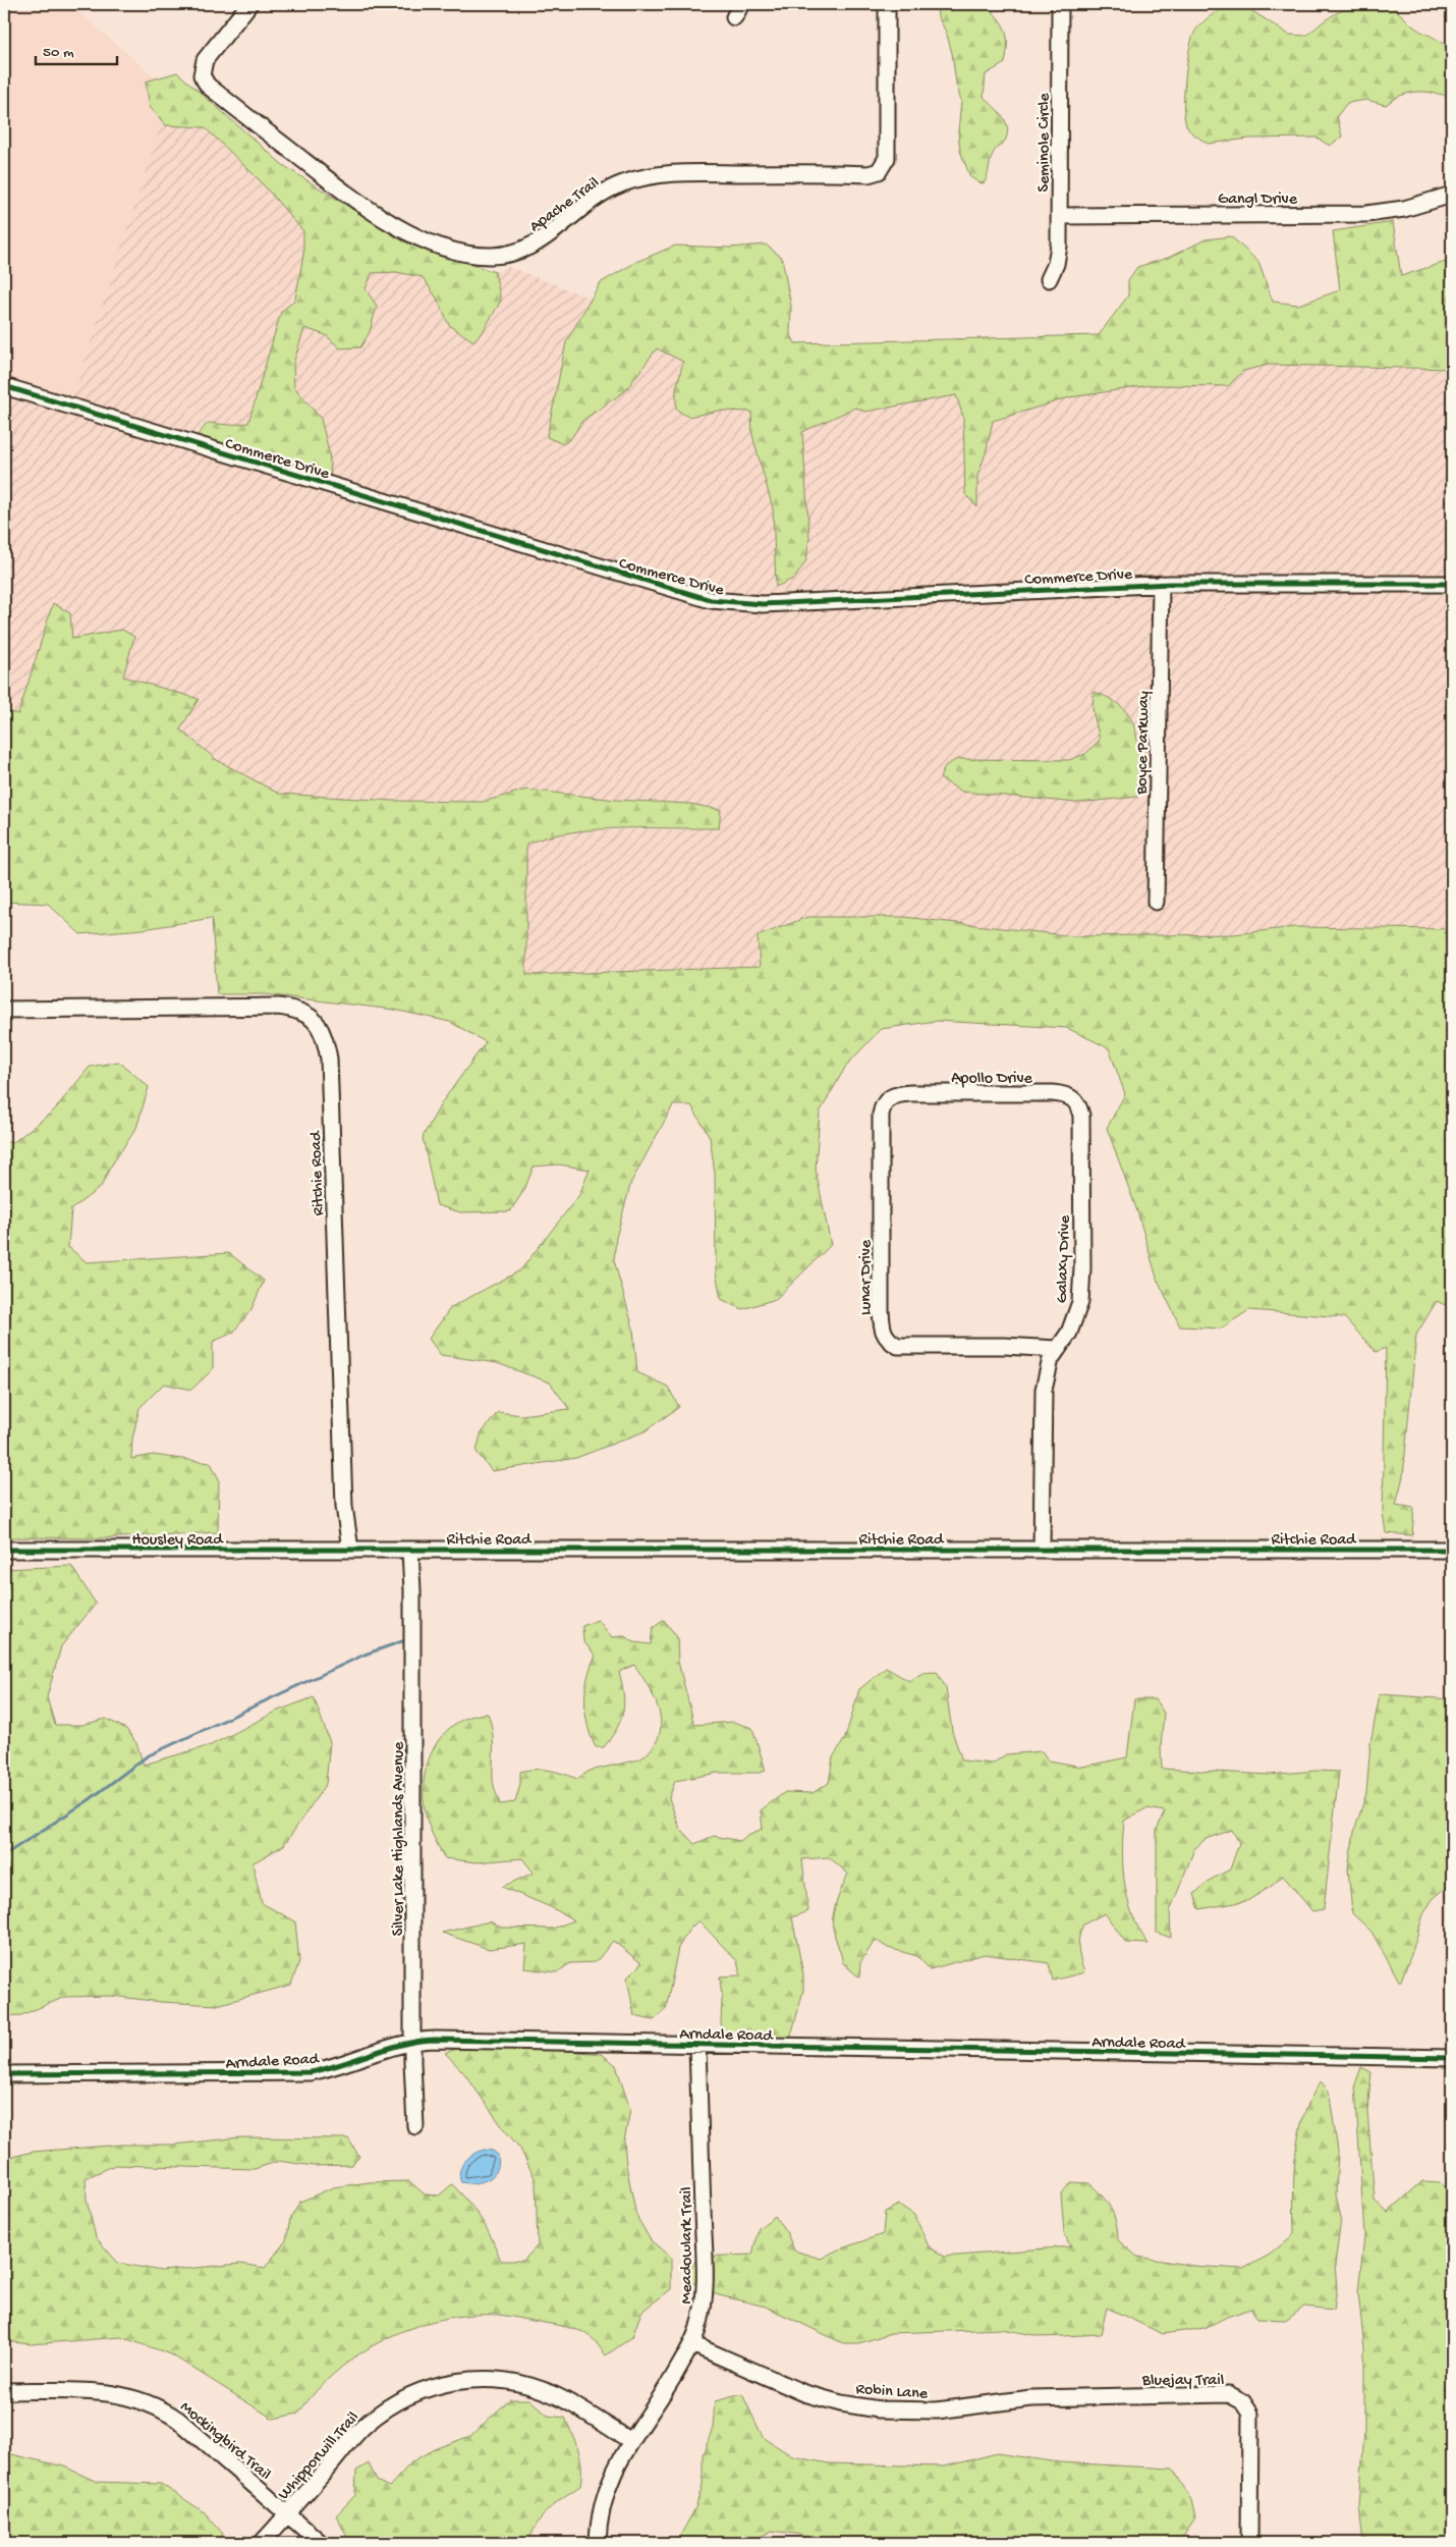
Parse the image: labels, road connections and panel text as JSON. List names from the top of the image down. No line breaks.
{"streets":{"street":["Seminole Circle","Gangl Drive","Apache Trail","Commerce Drive","Boyce Parkway","Apollo Drive","Ritchie Road","Galaxy Drive","Lunar Drive","Housley Road","Silver Lake Highlands Avenue","Arndale Road","Meadowlark Trail","Bluejay Trail","Robin Lane","Mockingbird Trail","Whipporwill Trail"]},"crossings":[["Seminole Circle","Gangl Drive"],["Commerce Drive","Boyce Parkway"],["Apollo Drive","Galaxy Drive"],["Apollo Drive","Lunar Drive"],["Ritchie Road","Galaxy Drive"],["Ritchie Road","Housley Road"],["Ritchie Road","Silver Lake Highlands Avenue"],["Galaxy Drive","Lunar Drive"],["Silver Lake Highlands Avenue","Arndale Road"],["Arndale Road","Meadowlark Trail"],["Meadowlark Trail","Robin Lane"],["Meadowlark Trail","Whipporwill Trail"],["Bluejay Trail","Robin Lane"],["Mockingbird Trail","Whipporwill Trail"]],"scale_bar":"50 m"}
